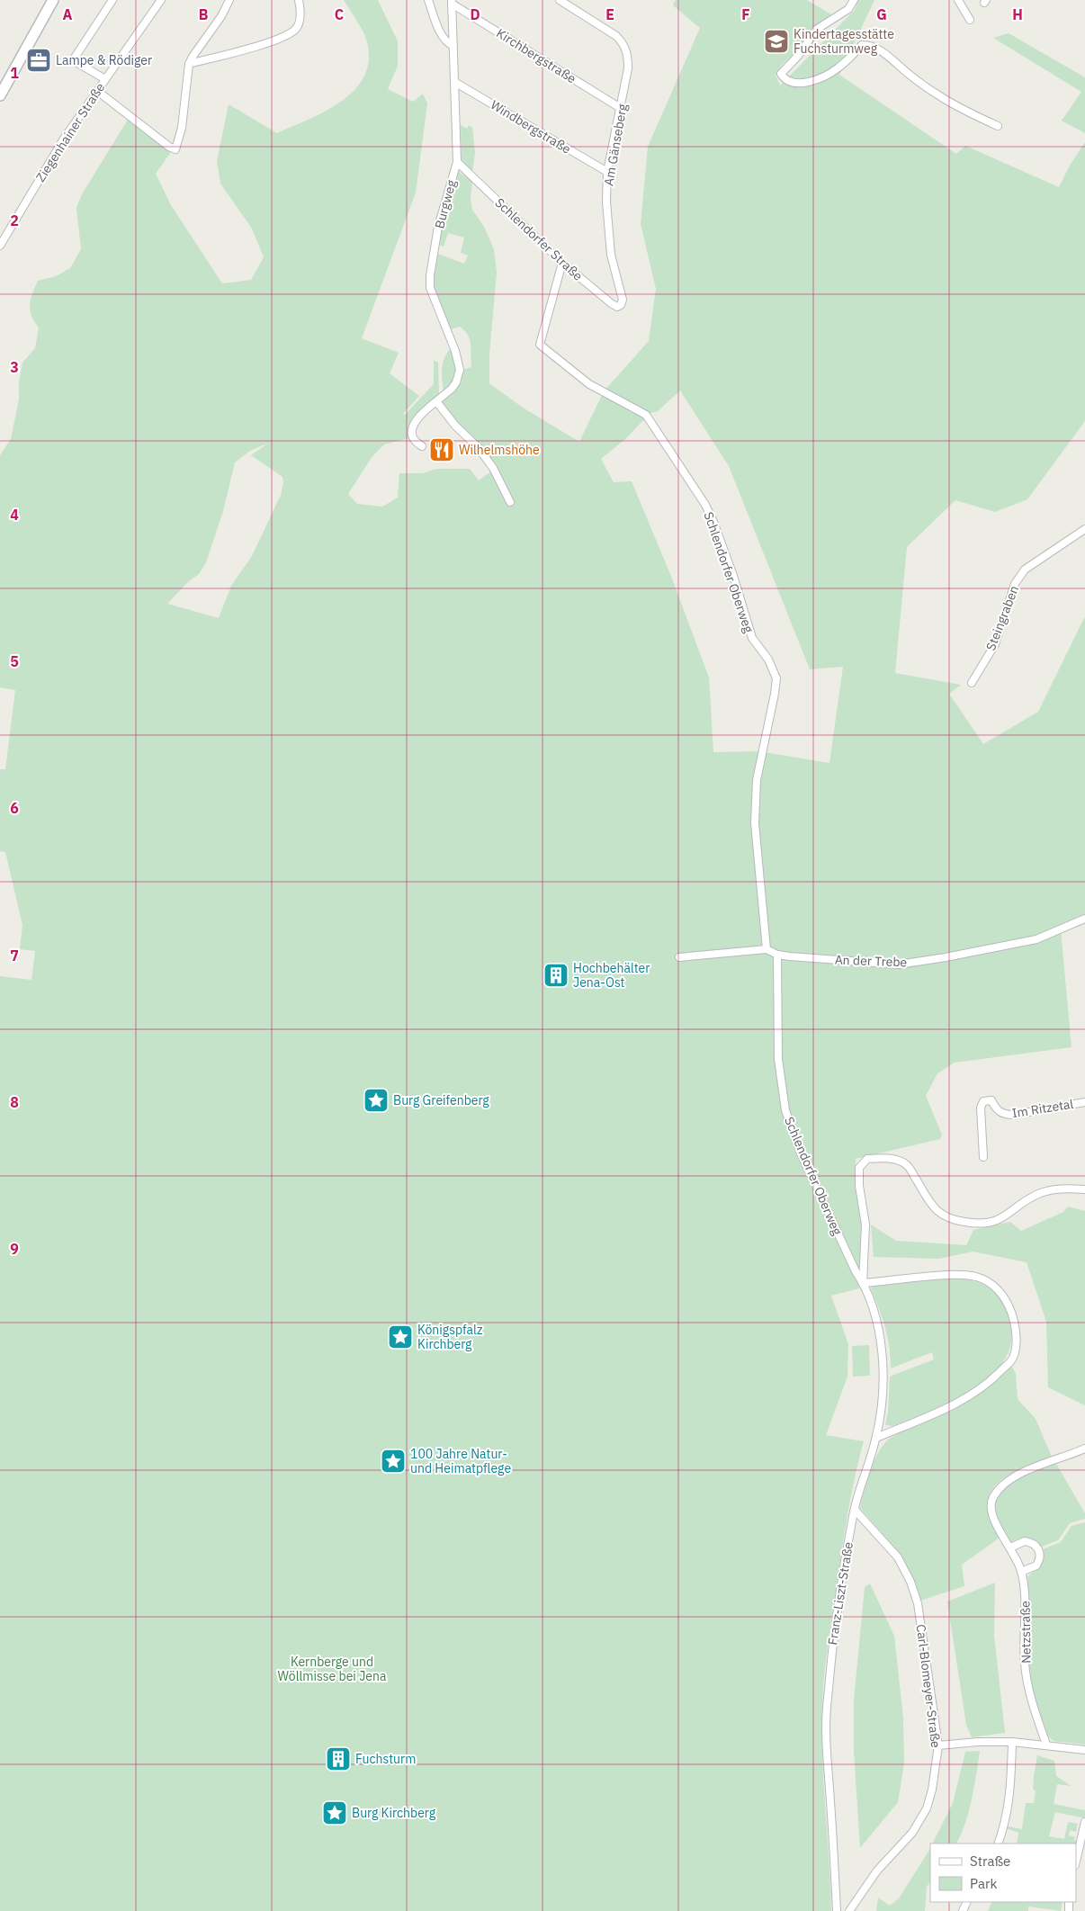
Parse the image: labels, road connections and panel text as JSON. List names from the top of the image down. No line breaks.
{"streets":{"street":["Kirchbergstraße","Windbergstraße","Ziegenhainer Straße","Am Gänseberg","Burgweg","Schlendorfer Straße","Schlendorfer Oberweg","Steingraben","An der Trebe","Im Ritzetal","Franz-Liszt-Straße","Netzstraße","Carl-Blomeyer-Straße"]},"crossings":[["Kirchbergstraße","Am Gänseberg"],["Kirchbergstraße","Burgweg"],["Windbergstraße","Am Gänseberg"],["Windbergstraße","Burgweg"],["Am Gänseberg","Schlendorfer Straße"],["Burgweg","Schlendorfer Straße"],["Schlendorfer Straße","Schlendorfer Oberweg"],["Schlendorfer Oberweg","An der Trebe"],["Schlendorfer Oberweg","Franz-Liszt-Straße"],["Franz-Liszt-Straße","Carl-Blomeyer-Straße"]],"parks":["Kernberge und Wöllmisse bei Jena"],"places":{"school or university":["Kindertagesstätte Fuchsturmweg"],"office":["Lampe & Rödiger"],"restaurant":["Wilhelmshöhe"],"building":["Hochbehälter Jena-Ost","Fuchsturm"],"place":["Burg Greifenberg","Königspfalz Kirchberg","100 Jahre Natur- und Heimatpflege","Burg Kirchberg"]},"legend":["Straße","Park"],"grid":{"columns":["A","B","C","D","E","F","G","H"],"rows":["1","2","3","4","5","6","7","8","9"]}}
